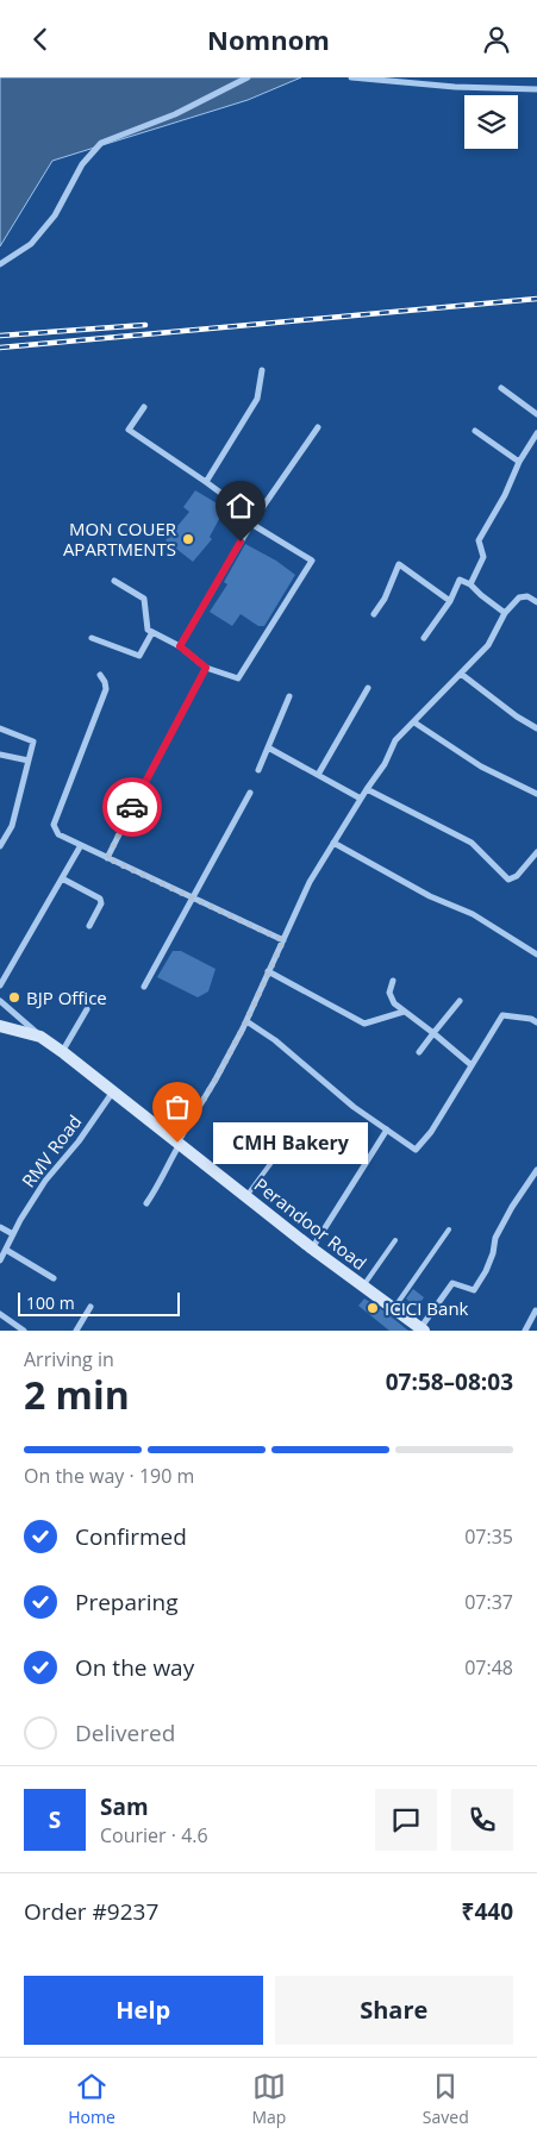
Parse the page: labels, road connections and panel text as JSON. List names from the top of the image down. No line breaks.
{"streets":{"main road":["Perandoor Road"],"street":["RMV Road"]},"crossings":[["RMV Road","Perandoor Road"]],"places":["MON COUER APARTMENTS","BJP Office","CMH Bakery","ICICI Bank"],"scale_bar":"100 m","page":{"header":"Nomnom","bubble":"CMH Bakery","scale":"100 m","heading":["2 min","Arriving in","07:58–08:03"],"panel":["Sam","Courier · 4.6","Order #9237","₹440"],"bar":"On the way · 190 m","list":[["Confirmed","07:35"],["Preparing","07:37"],["On the way","07:48"],"Delivered"],"round":"S","buttons":["Help","Share"],"tabs":["Home","Map","Saved"]}}
